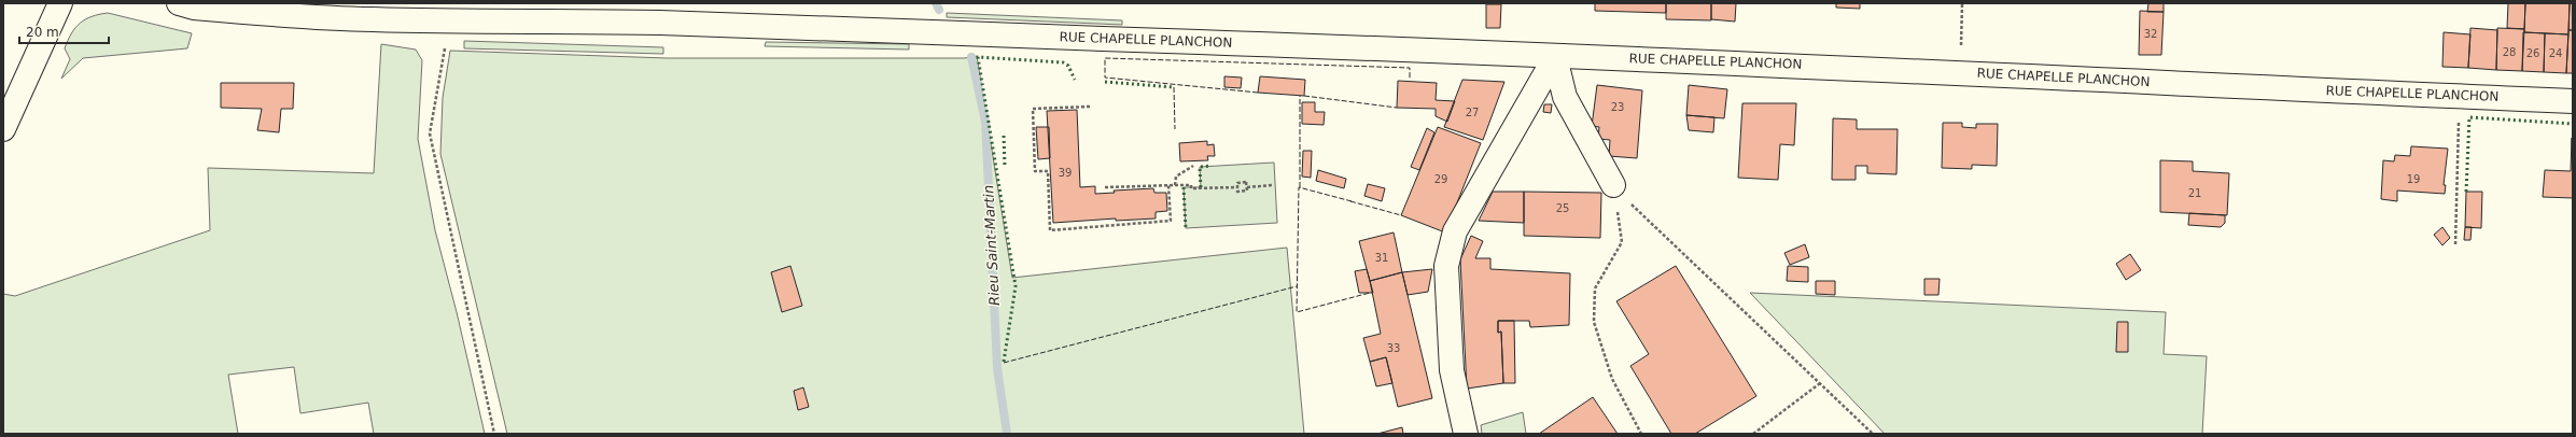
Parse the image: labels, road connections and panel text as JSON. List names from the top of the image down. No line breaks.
{"streets":{"street":["RUE CHAPELLE PLANCHON"]},"water":["Rieu Saint-Martin"],"house_numbers":["32","28","26","24","23","27","39","29","19","21","25","31","33"],"scale_bar":"20 m"}
